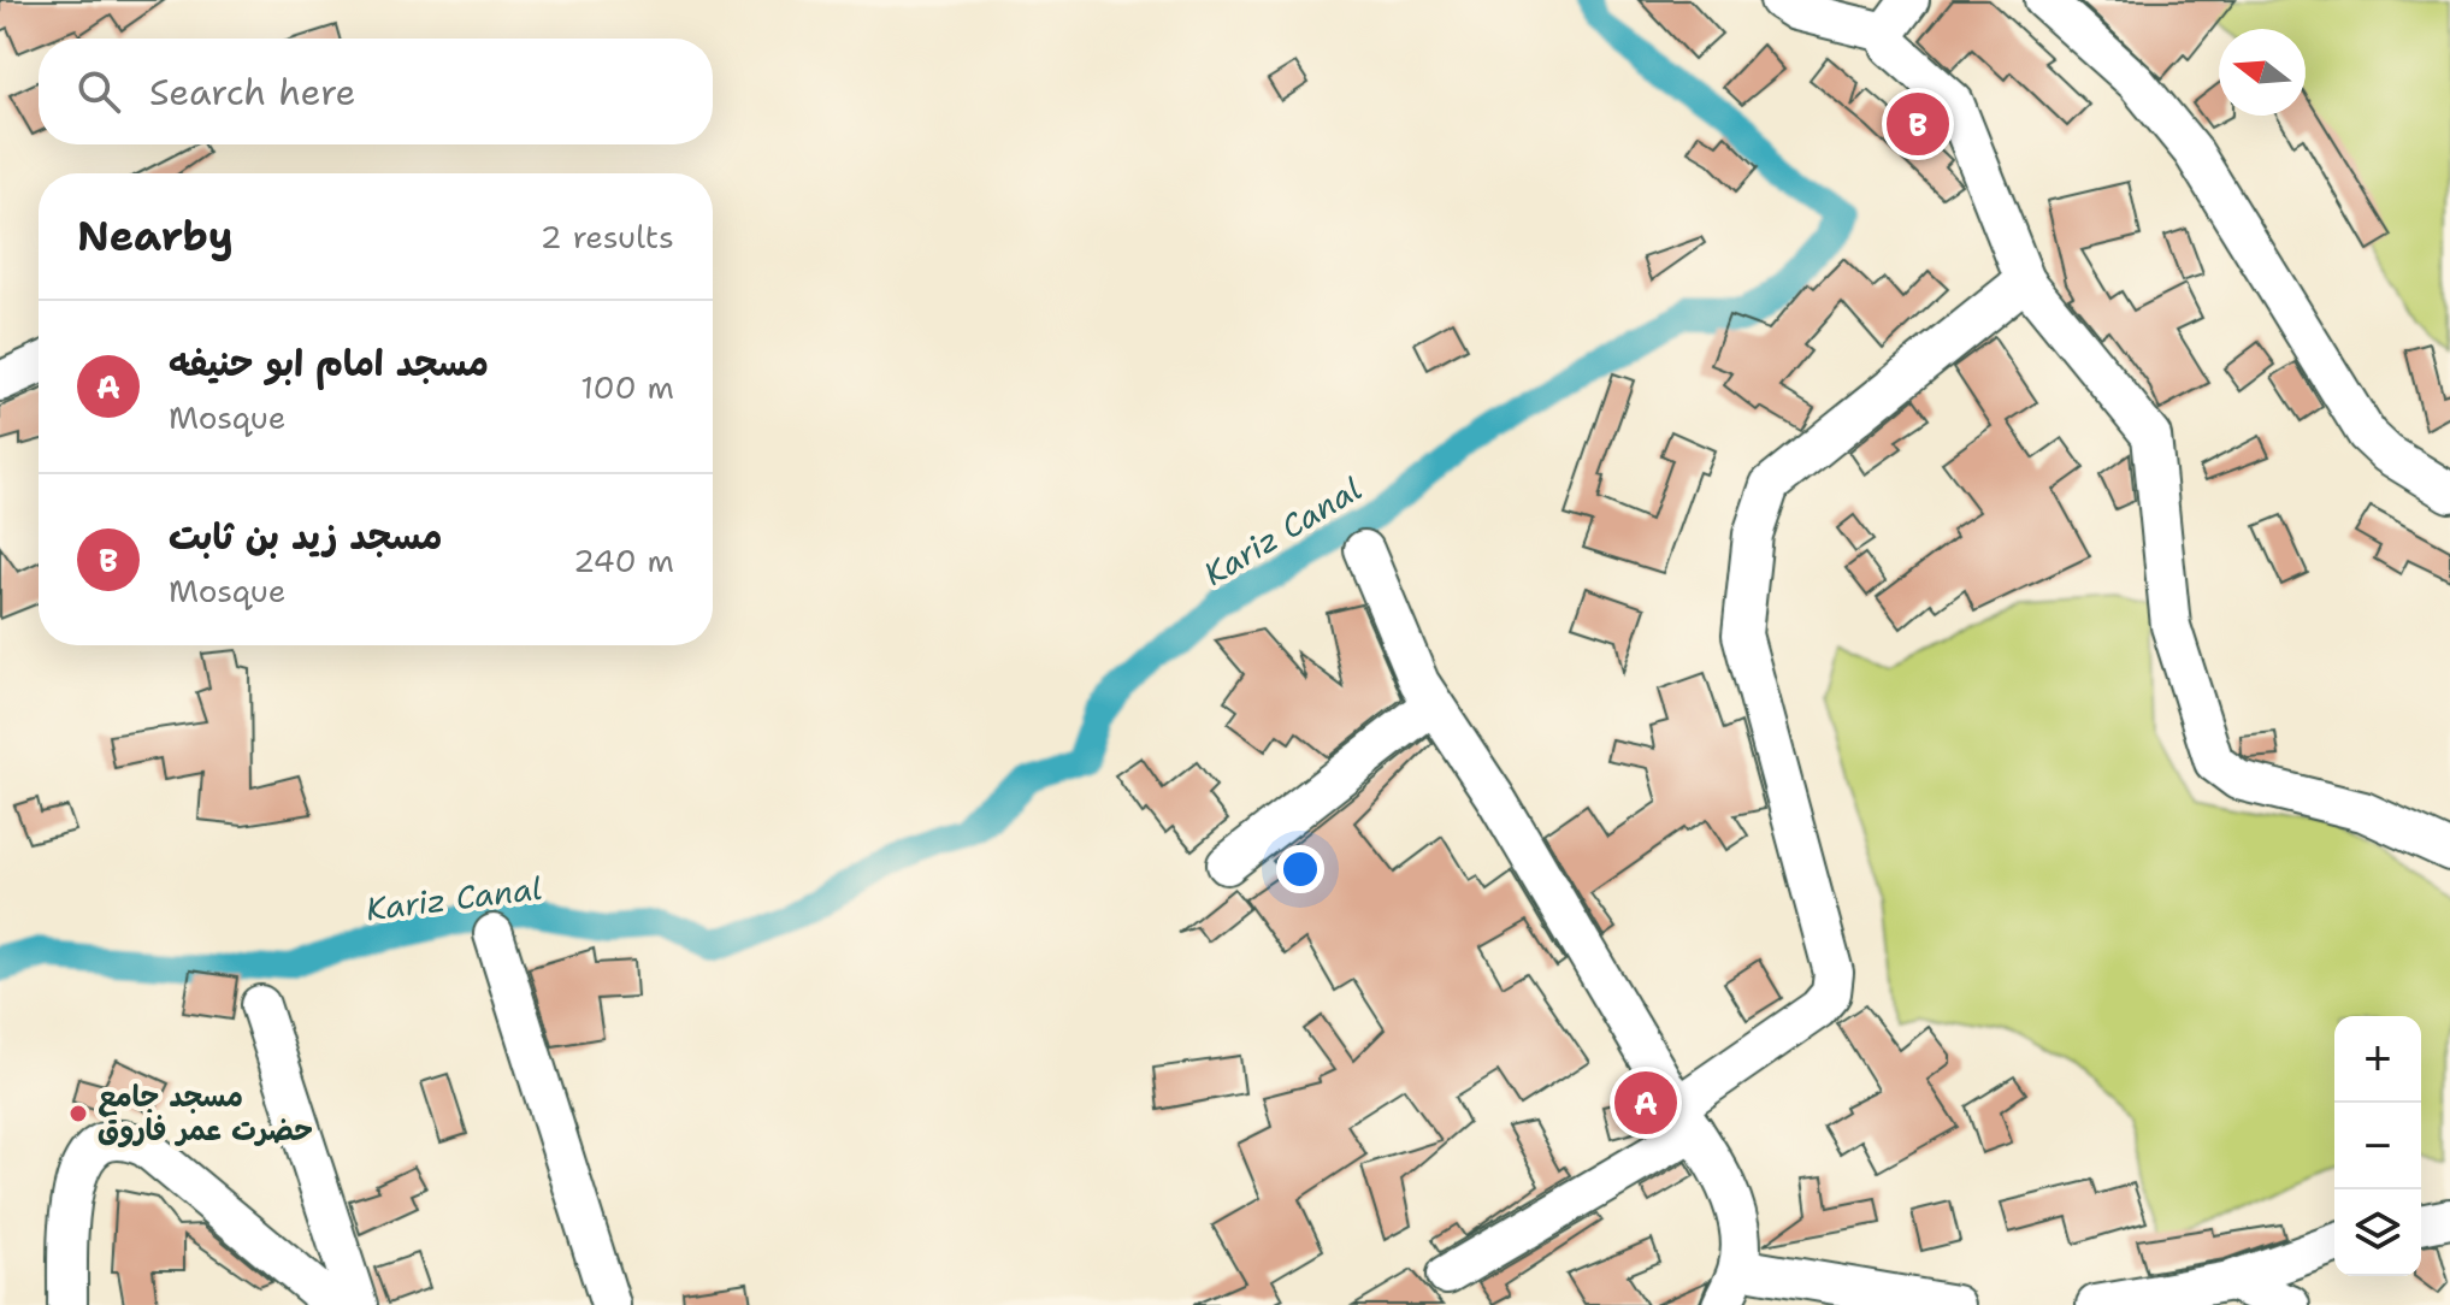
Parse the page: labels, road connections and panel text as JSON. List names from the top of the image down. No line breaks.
{"water":["Kariz Canal"],"places":["مسجد جامع حضرت عمر فاروق"],"north":"left","page":{"search":"Search here","pins":["B","A"],"heading":["Nearby","2 results"],"list":[{"mark":"A","name":"مسجد امام ابو حنیفه","note":"Mosque","value":"100 m"},{"mark":"B","name":"مسجد زید بن ثابت","note":"Mosque","value":"240 m"}],"map_buttons":["+","−"]}}
